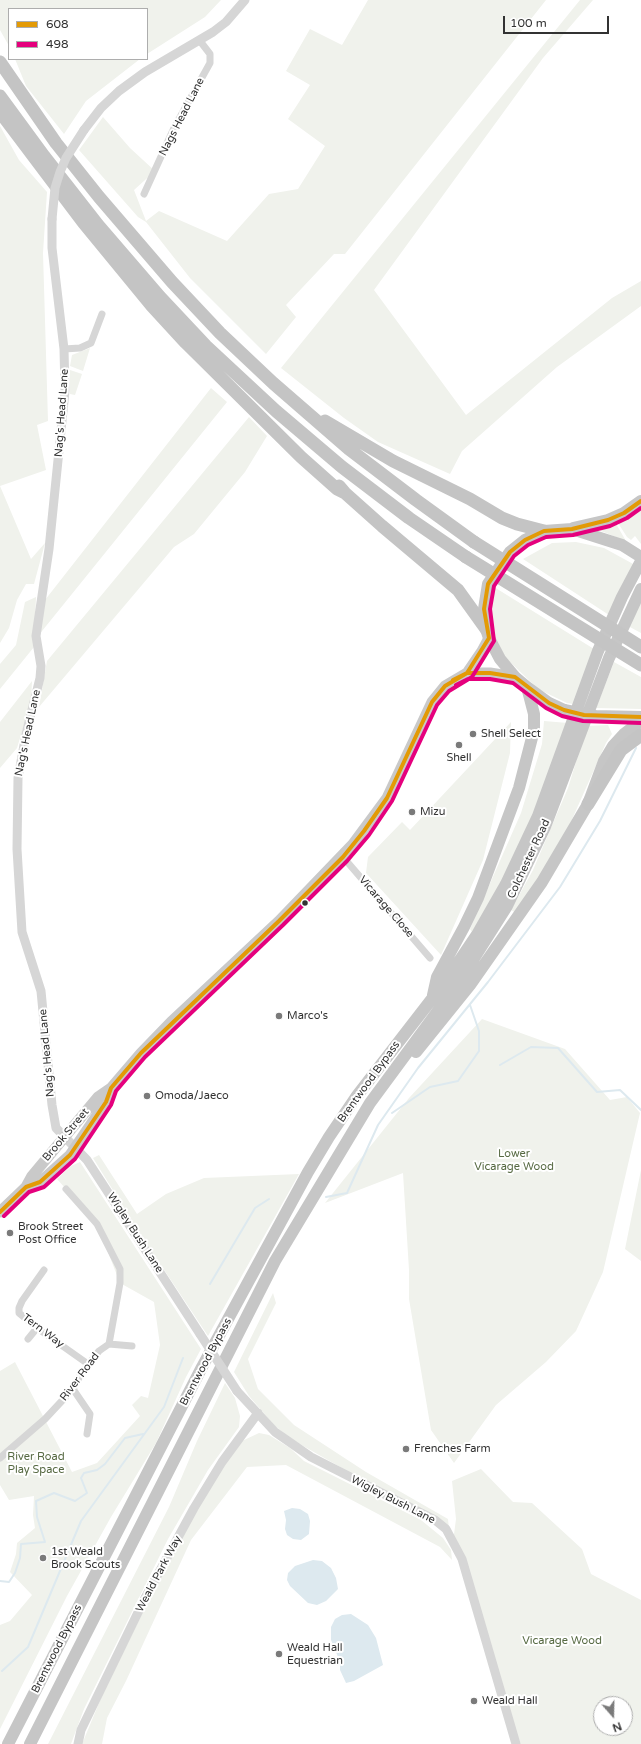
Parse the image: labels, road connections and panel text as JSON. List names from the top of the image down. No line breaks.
{"streets":{"highway":["Colchester Road","Brentwood Bypass"],"main road":["Brook Street"],"street":["Nags Head Lane","Nag's Head Lane","Vicarage Close","Wigley Bush Lane","Tern Way","River Road","Weald Park Way"]},"crossings":[["Nags Head Lane","Nag's Head Lane"],["Nag's Head Lane","Brook Street"],["Nag's Head Lane","Wigley Bush Lane"],["Colchester Road","Brentwood Bypass"],["Vicarage Close","Brook Street"],["Brook Street","Wigley Bush Lane"],["Wigley Bush Lane","Weald Park Way"],["Tern Way","River Road"]],"parks":["Lower Vicarage Wood","River Road Play Space","Vicarage Wood"],"places":["Shell Select","Shell","Mizu","Marco's","Omoda/Jaeco","Brook Street Post Office","Frenches Farm","1st Weald Brook Scouts","Weald Hall Equestrian","Weald Hall"],"lines":["transit line 608","transit line 498"],"legend":["608","498"],"scale_bar":"100 m","north":"bottom"}
